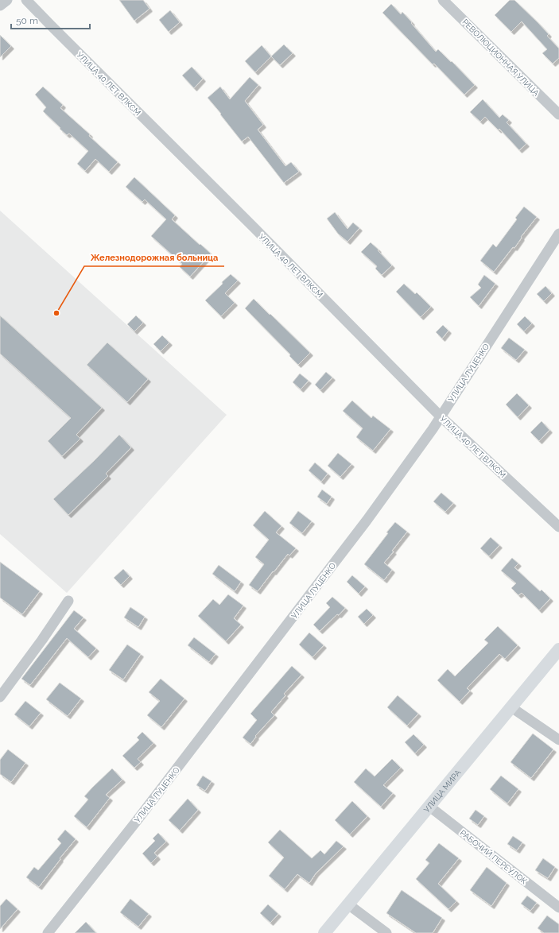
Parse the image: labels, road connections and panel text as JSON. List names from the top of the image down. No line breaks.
{"streets":{"main road":["УЛИЦА МИРА"],"street":["РЕВОЛЮЦИОННАЯ УЛИЦА","УЛИЦА 40 ЛЕТ ВЛКСМ","УЛИЦА ЛУЦЕНКО","РАБОЧИЙ ПЕРЕУЛОК"]},"crossings":[["УЛИЦА 40 ЛЕТ ВЛКСМ","УЛИЦА ЛУЦЕНКО"],["УЛИЦА МИРА","РАБОЧИЙ ПЕРЕУЛОК"]],"places":["Железнодорожная больница"],"scale_bar":"50 m"}
